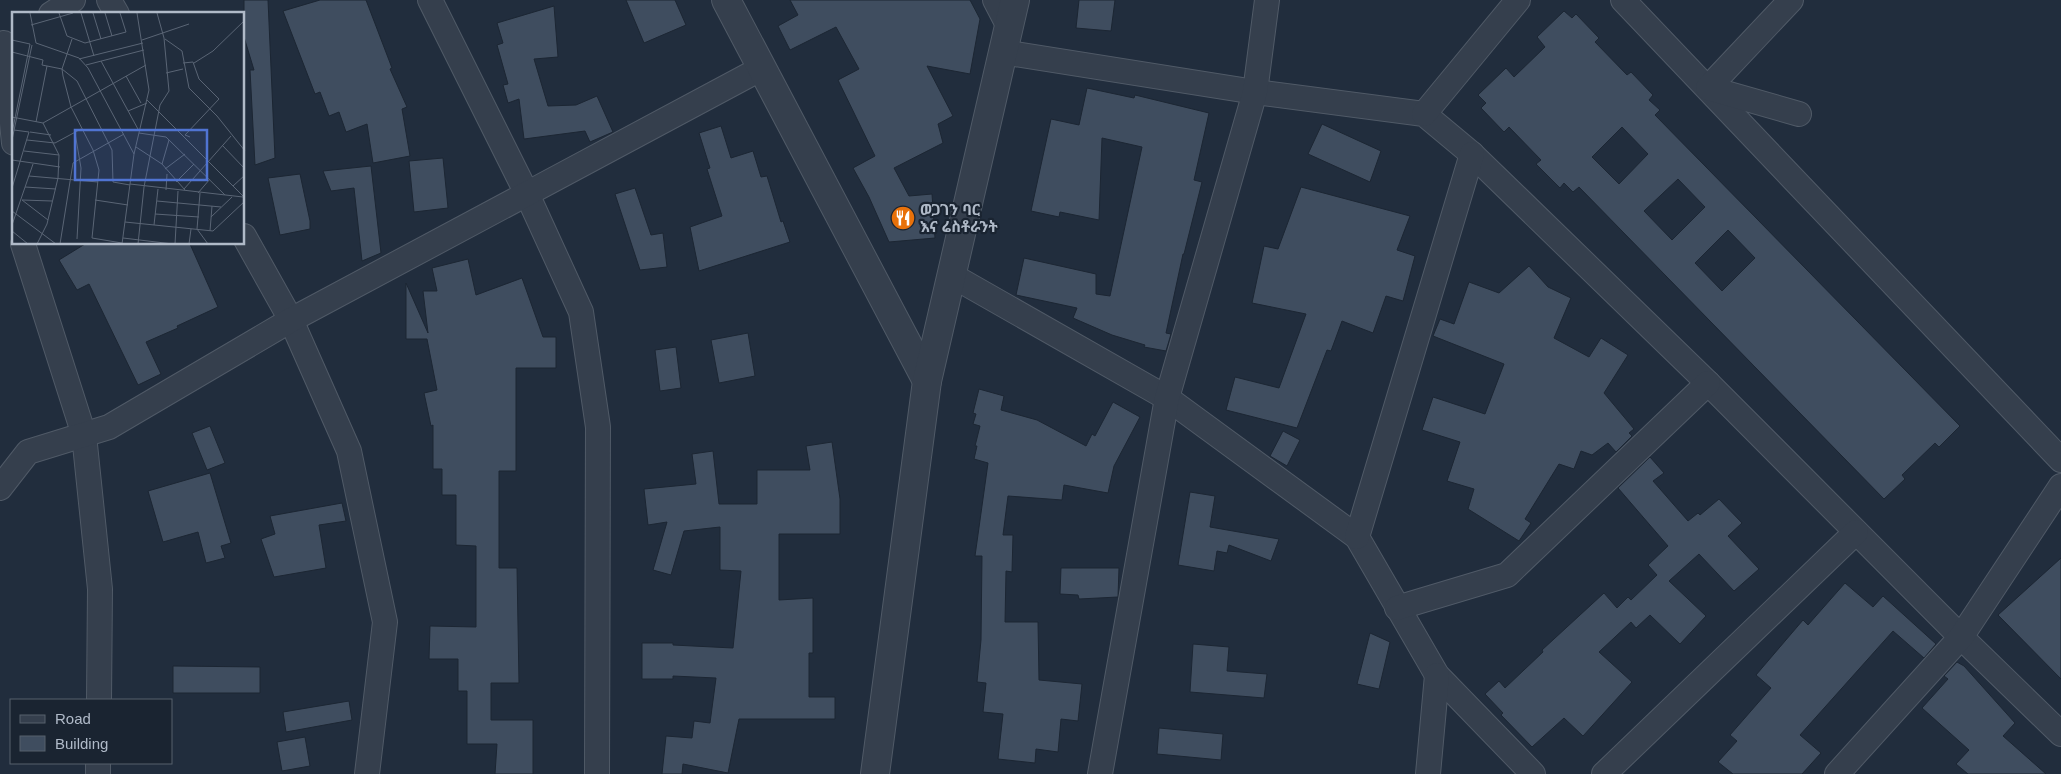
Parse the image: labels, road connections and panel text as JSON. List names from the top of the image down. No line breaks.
{"places":{"restaurant":["ወጋገን ባር እና ሬስቶራንት"]},"legend":["Road","Building"]}
